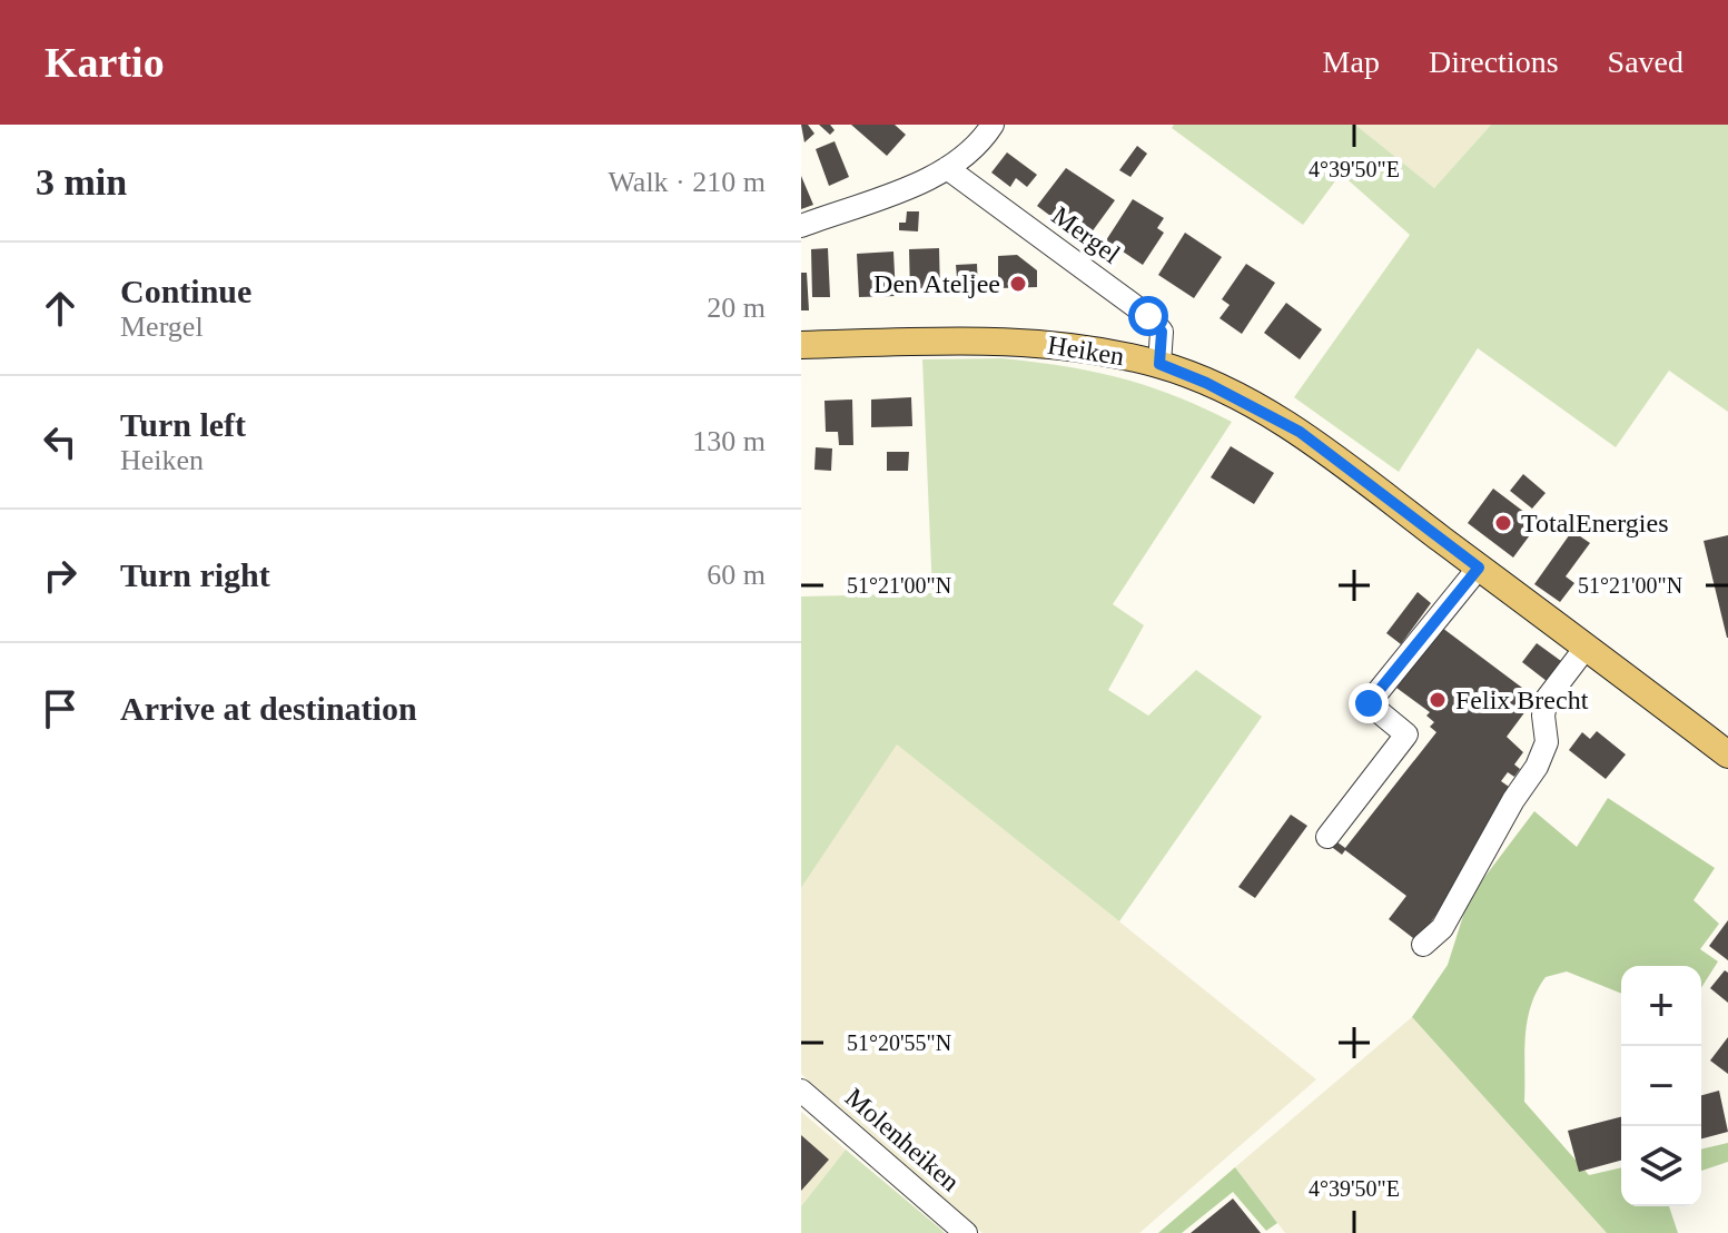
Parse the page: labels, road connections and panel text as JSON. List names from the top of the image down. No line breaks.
{"streets":{"main road":["Heiken"],"street":["Mergel","Molenheiken"]},"crossings":[["Mergel","Heiken"]],"places":["Den Ateljee","TotalEnergies","Felix Brecht"],"page":{"header":"Kartio","nav":["Map","Directions","Saved"],"heading":["3 min","Walk · 210 m"],"list":[["Continue","Mergel","20 m"],["Turn left","Heiken","130 m"],["Turn right","60 m"],"Arrive at destination"],"map_buttons":["+","−"]},"coordinates":["4°39'50\"E","51°21'00\"N","51°20'55\"N"]}
